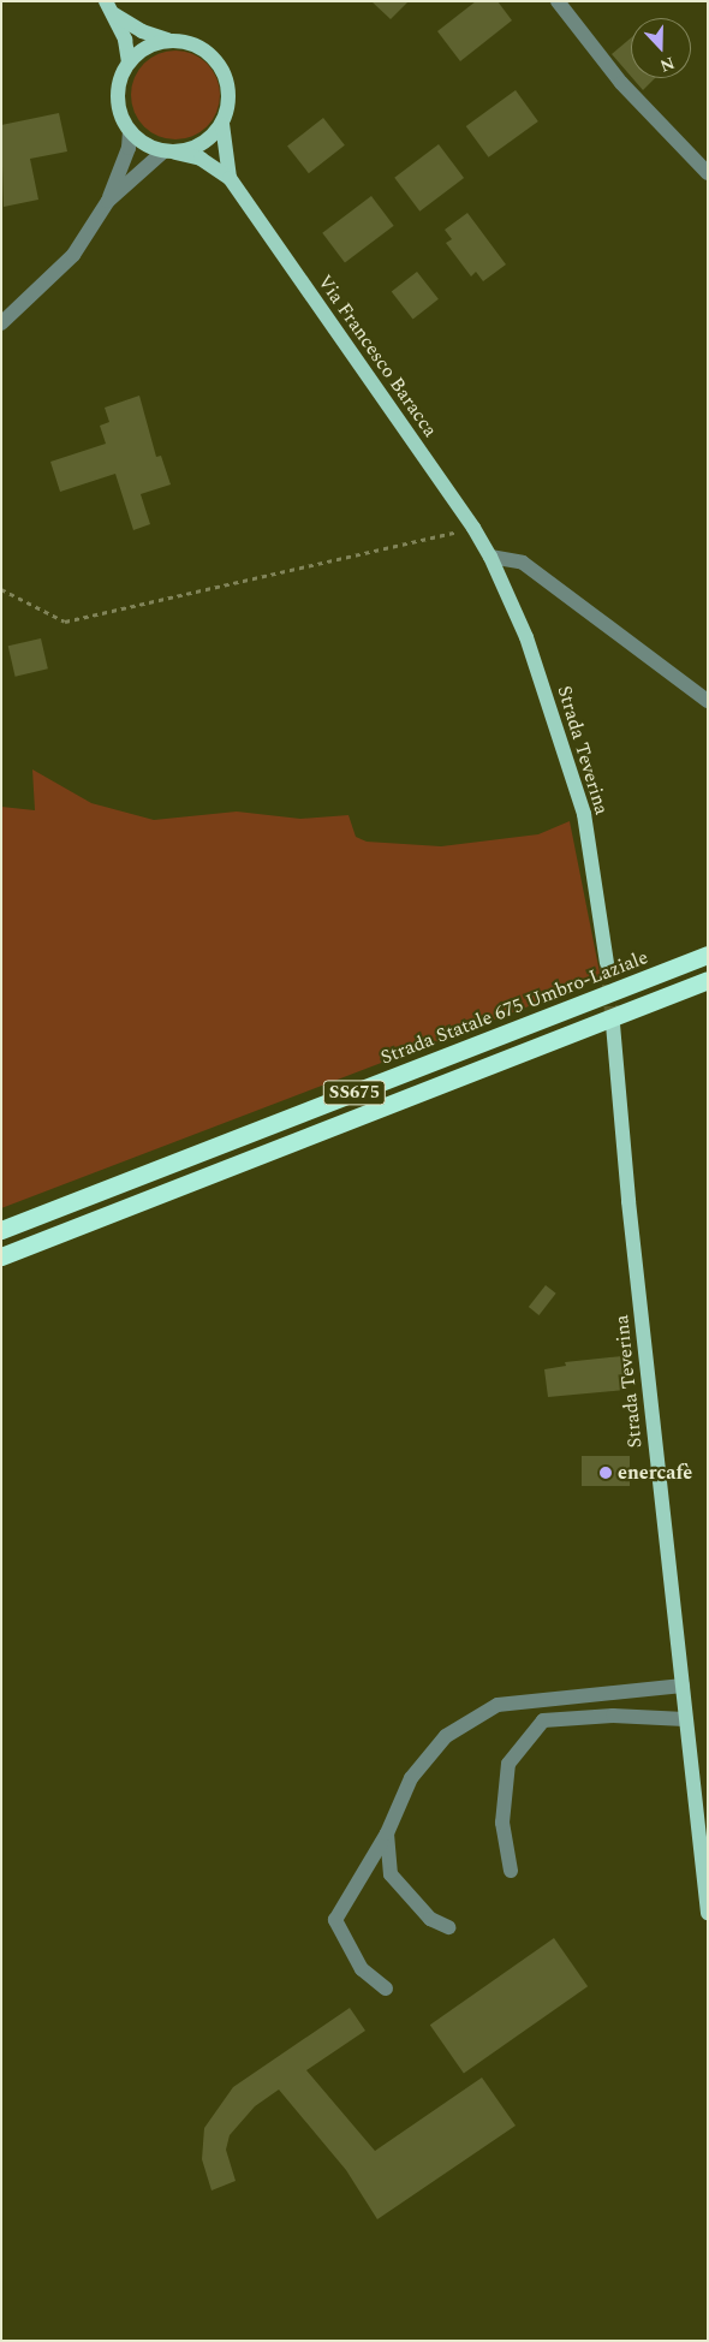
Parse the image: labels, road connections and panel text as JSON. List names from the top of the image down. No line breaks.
{"streets":{"highway":["Strada Statale 675 Umbro-Laziale","SS675"],"main road":["Via Francesco Baracca","Strada Teverina"]},"crossings":[["Via Francesco Baracca","Strada Teverina"]],"places":["enercafè"],"north":"bottom"}
